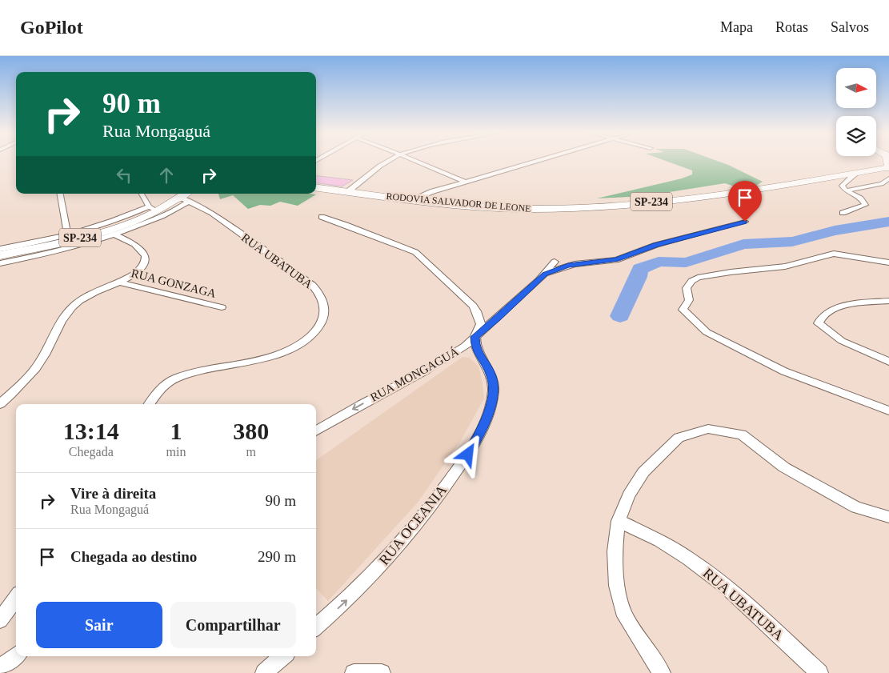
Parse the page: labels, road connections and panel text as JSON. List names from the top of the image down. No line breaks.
{"streets":{"main road":["SP-234","RODOVIA SALVADOR DE LEONE"],"street":["RUA UBATUBA","RUA GONZAGA","RUA MONGAGUÁ","RUA OCEANIA"]},"crossings":[["SP-234","RUA UBATUBA"],["RUA MONGAGUÁ","RUA OCEANIA"]],"one_way":["RUA MONGAGUÁ","RUA OCEANIA"],"north":"right","page":{"header":"GoPilot","nav":["Mapa","Rotas","Salvos"],"turn":["90 m","Rua Mongaguá"],"eta":["13:14","Chegada","1","min","380","m"],"list":[{"name":"Vire à direita","note":"Rua Mongaguá","value":"90 m"},{"name":"Chegada ao destino","value":"290 m"}],"buttons":["Sair","Compartilhar"]}}
